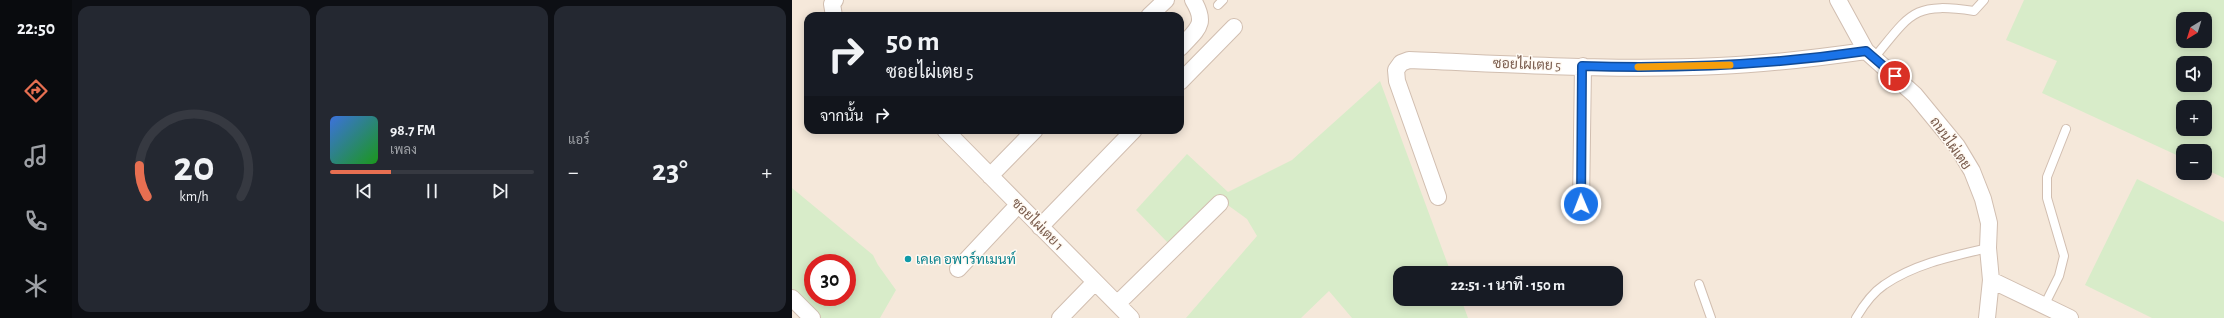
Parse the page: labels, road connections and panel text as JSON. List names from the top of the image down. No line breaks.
{"streets":{"street":["ซอยไผ่เตย 5","ถนนไผ่เตย","ซอยไผ่เตย 1"]},"crossings":[["ซอยไผ่เตย 5","ถนนไผ่เตย"]],"places":["เคเค อพาร์ทเมนท์"],"north":"bottom left","page":{"tabs":"22:50","tile":"แอร์","map_buttons":["+","−"],"turn":["50 m","ซอยไผ่เตย 5"],"then":"จากนั้น","song":["98.7 FM","เพลง"],"heat":["−","23°","+"],"limit":"30","trip":"22:51 · 1 นาที · 150 m","gauge":["20","km/h"]}}
